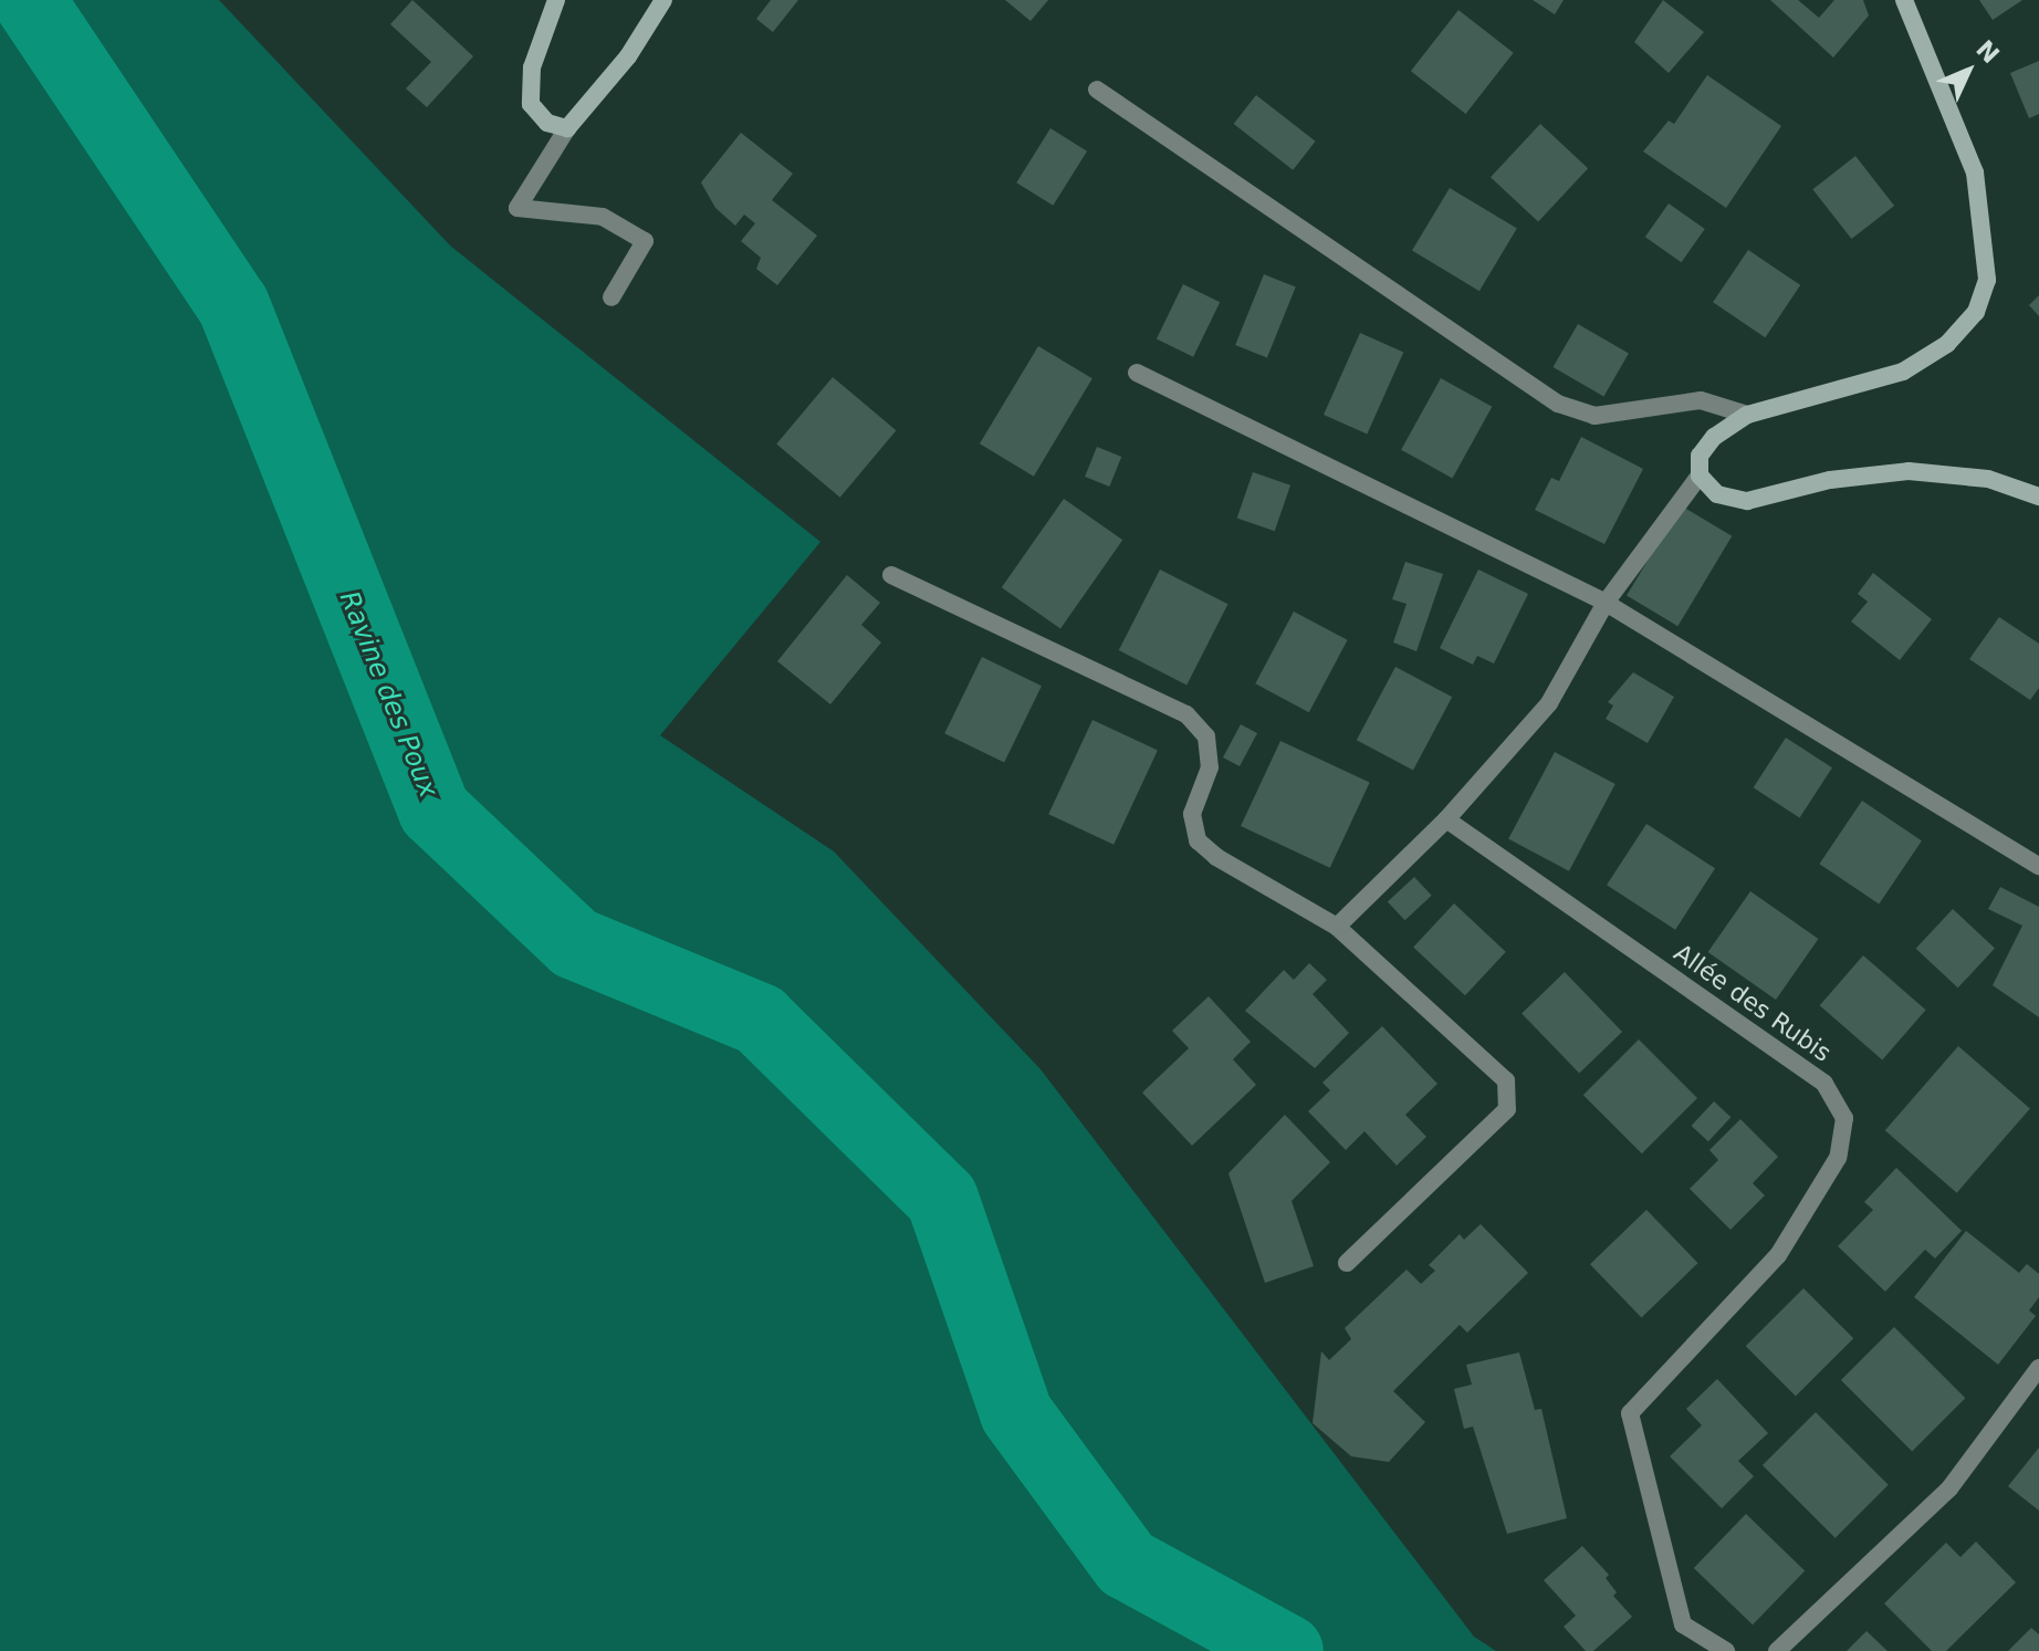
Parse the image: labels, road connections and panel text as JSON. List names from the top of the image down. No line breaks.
{"streets":{"street":["Allée des Rubis"]},"water":["Ravine des Poux"],"north":"top right"}
